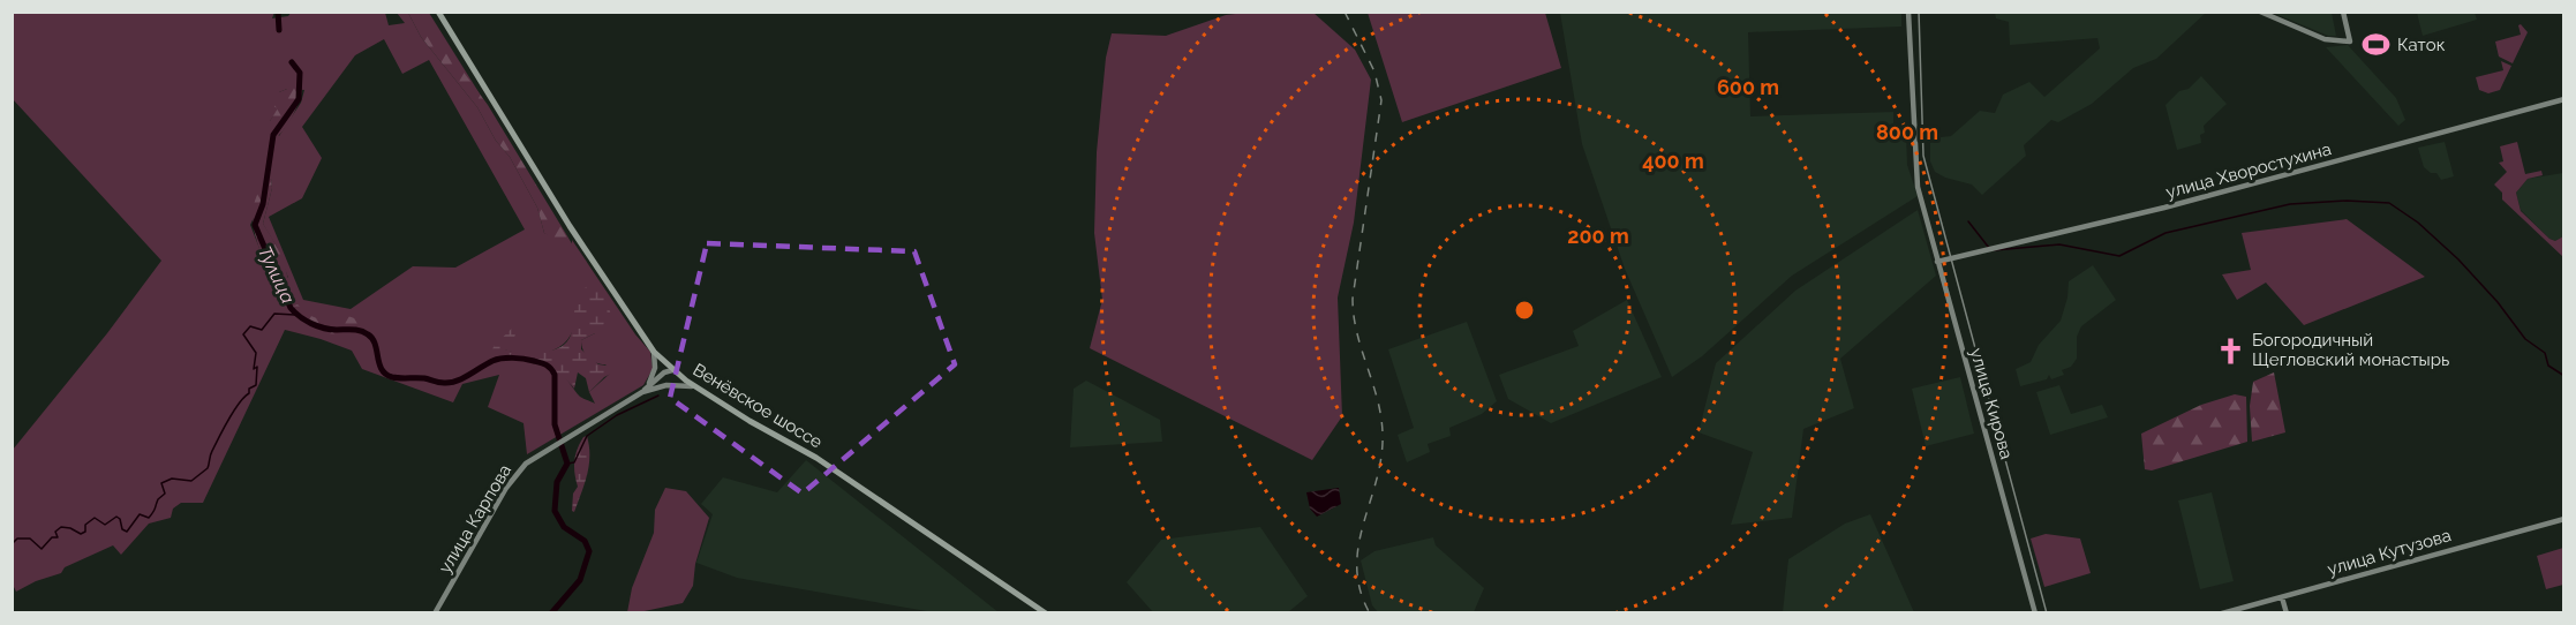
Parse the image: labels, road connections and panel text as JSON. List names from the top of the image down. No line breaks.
{"streets":{"main road":["Венёвское шоссе"],"street":["улица Хворостухина","улица Кирова","улица Карпова","улица Кутузова"]},"crossings":[["улица Хворостухина","улица Кирова"]],"water":["Тулица"],"places":{"sports":["Каток"],"church":["Богородичный Щегловский монастырь"]},"rings":["600 m","800 m","400 m","200 m"]}
